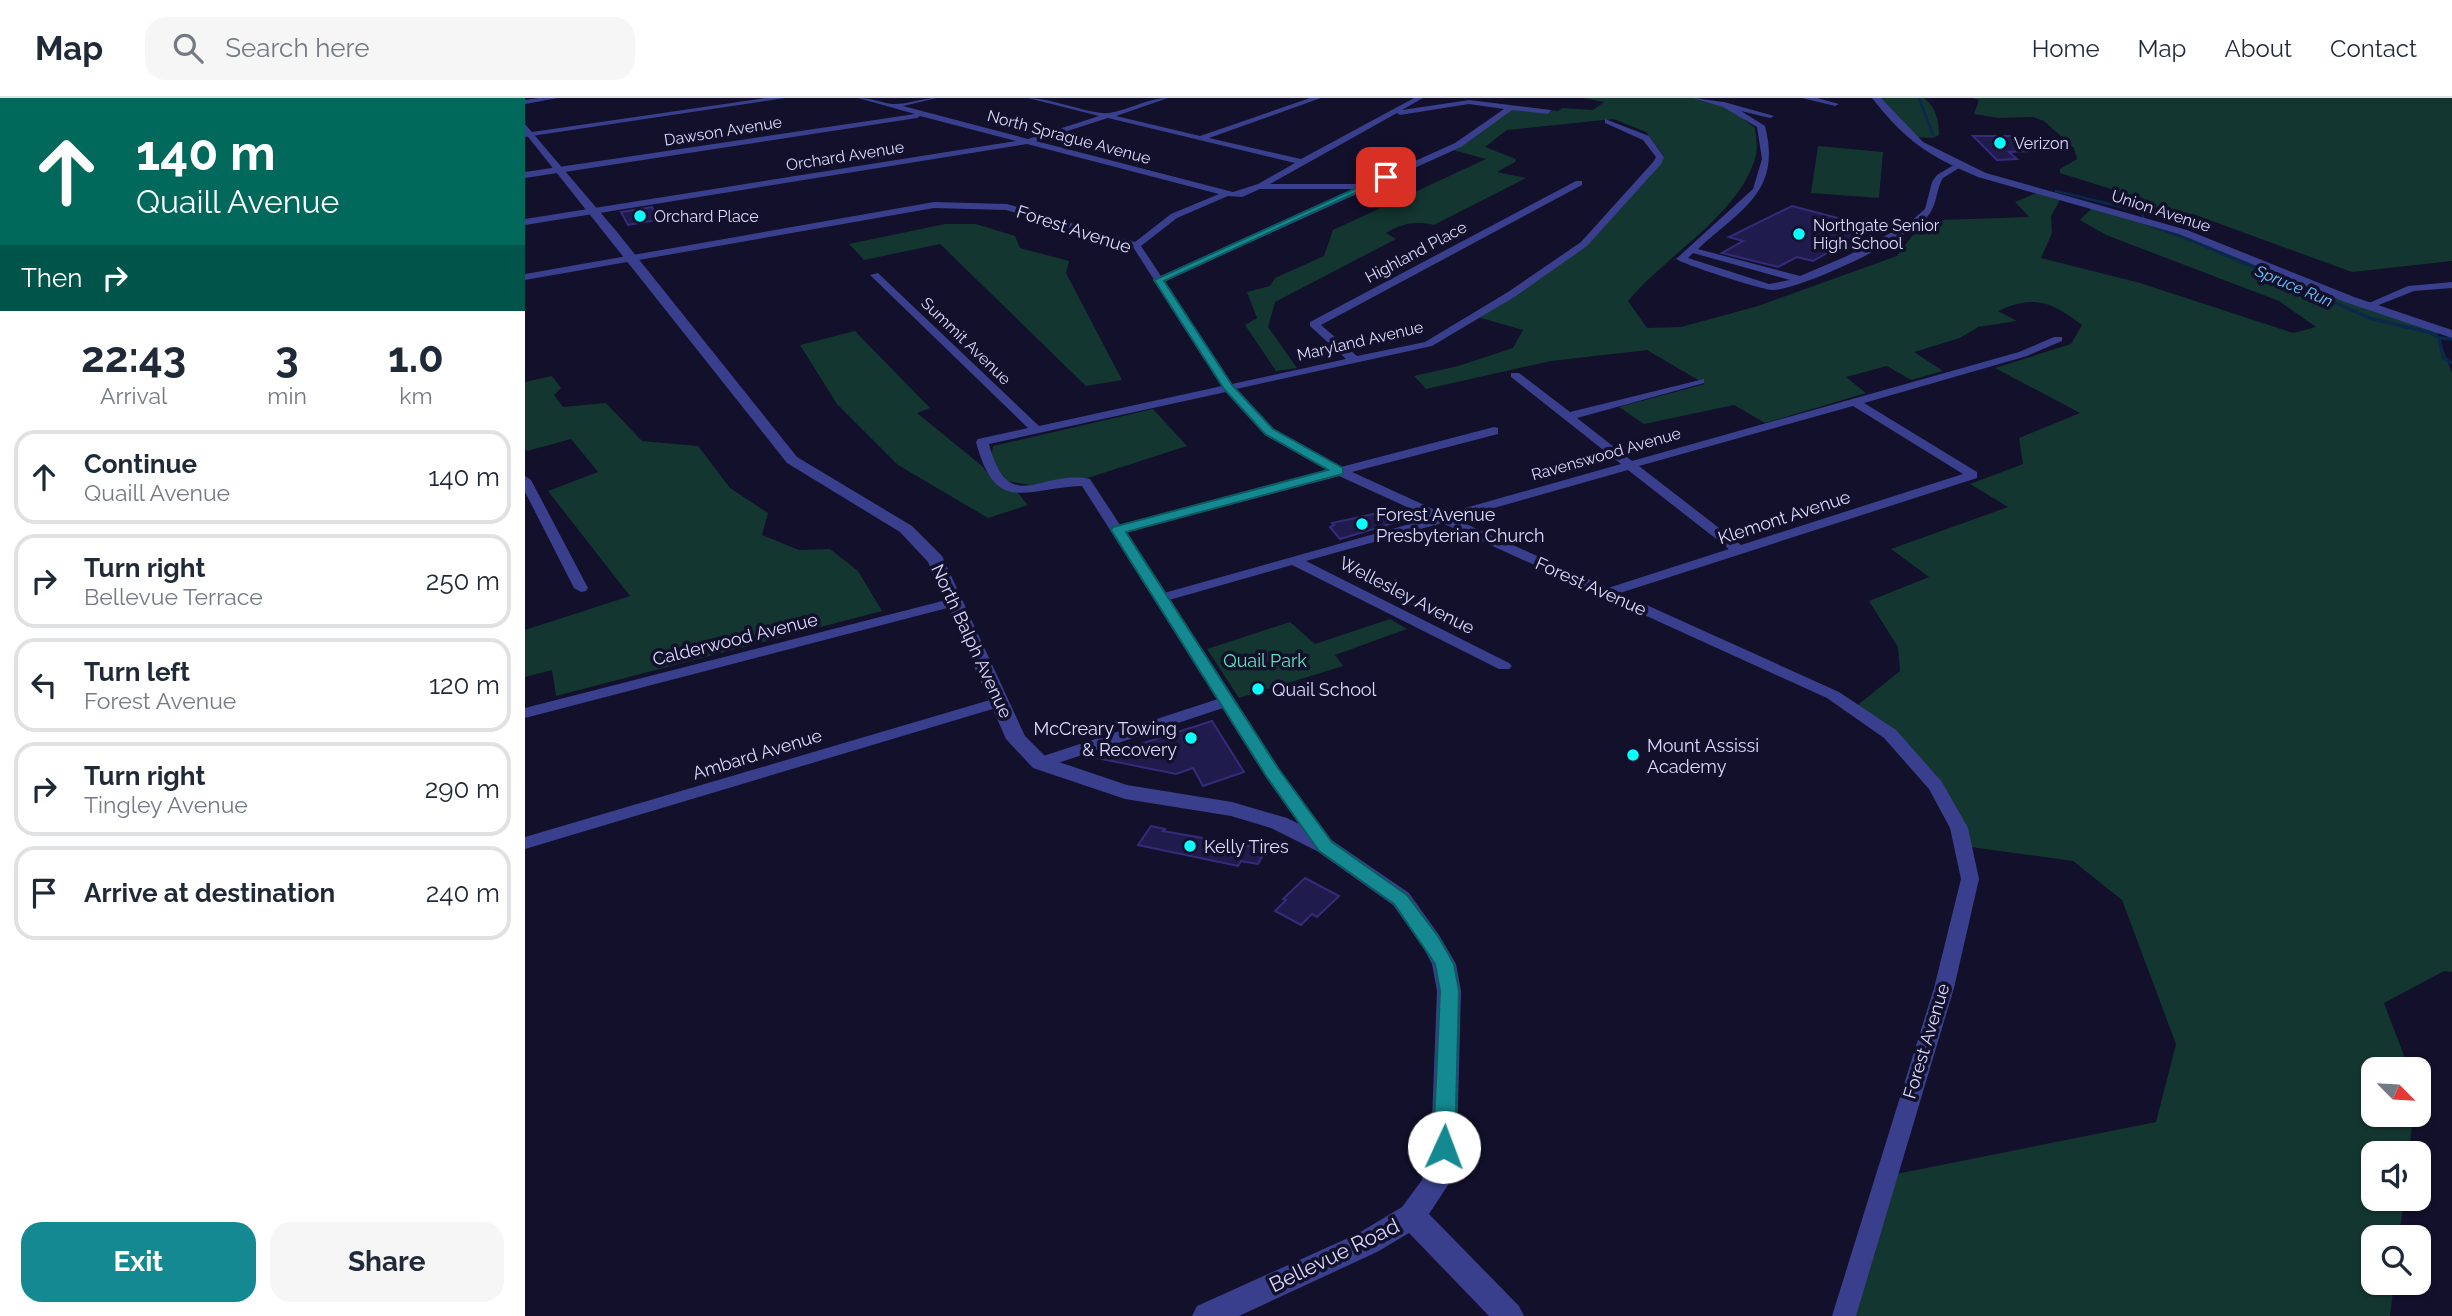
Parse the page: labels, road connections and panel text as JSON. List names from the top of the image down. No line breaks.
{"streets":{"street":["Dawson Avenue","North Sprague Avenue","Orchard Avenue","Union Avenue","Forest Avenue","Highland Place","Summit Avenue","Maryland Avenue","Ravenswood Avenue","Klemont Avenue","Wellesley Avenue","Calderwood Avenue","North Balph Avenue","Ambard Avenue","Bellevue Road"]},"crossings":[["Dawson Avenue","North Sprague Avenue"],["Dawson Avenue","North Balph Avenue"],["North Sprague Avenue","Orchard Avenue"],["Orchard Avenue","North Balph Avenue"],["Forest Avenue","Maryland Avenue"],["Forest Avenue","Ravenswood Avenue"],["Forest Avenue","Klemont Avenue"],["Forest Avenue","North Balph Avenue"],["Highland Place","Maryland Avenue"],["Summit Avenue","Maryland Avenue"],["Ravenswood Avenue","Klemont Avenue"],["Ravenswood Avenue","Wellesley Avenue"],["Calderwood Avenue","North Balph Avenue"],["North Balph Avenue","Ambard Avenue"],["North Balph Avenue","Bellevue Road"]],"water":["Spruce Run"],"parks":["Quail Park"],"places":["Verizon","Orchard Place","Northgate Senior High School","Forest Avenue Presbyterian Church","Quail School","McCreary Towing & Recovery","Mount Assissi Academy","Kelly Tires"],"north":"bottom right","page":{"header":"Map","search":"Search here","nav":["Home","Map","About","Contact"],"turn":["140 m","Quaill Avenue"],"then":"Then","eta":["22:43","Arrival","3","min","1.0","km"],"list":[{"name":"Continue","note":"Quaill Avenue","value":"140 m"},{"name":"Turn right","note":"Bellevue Terrace","value":"250 m"},{"name":"Turn left","note":"Forest Avenue","value":"120 m"},{"name":"Turn right","note":"Tingley Avenue","value":"290 m"},{"name":"Arrive at destination","value":"240 m"}],"buttons":["Exit","Share"]}}
